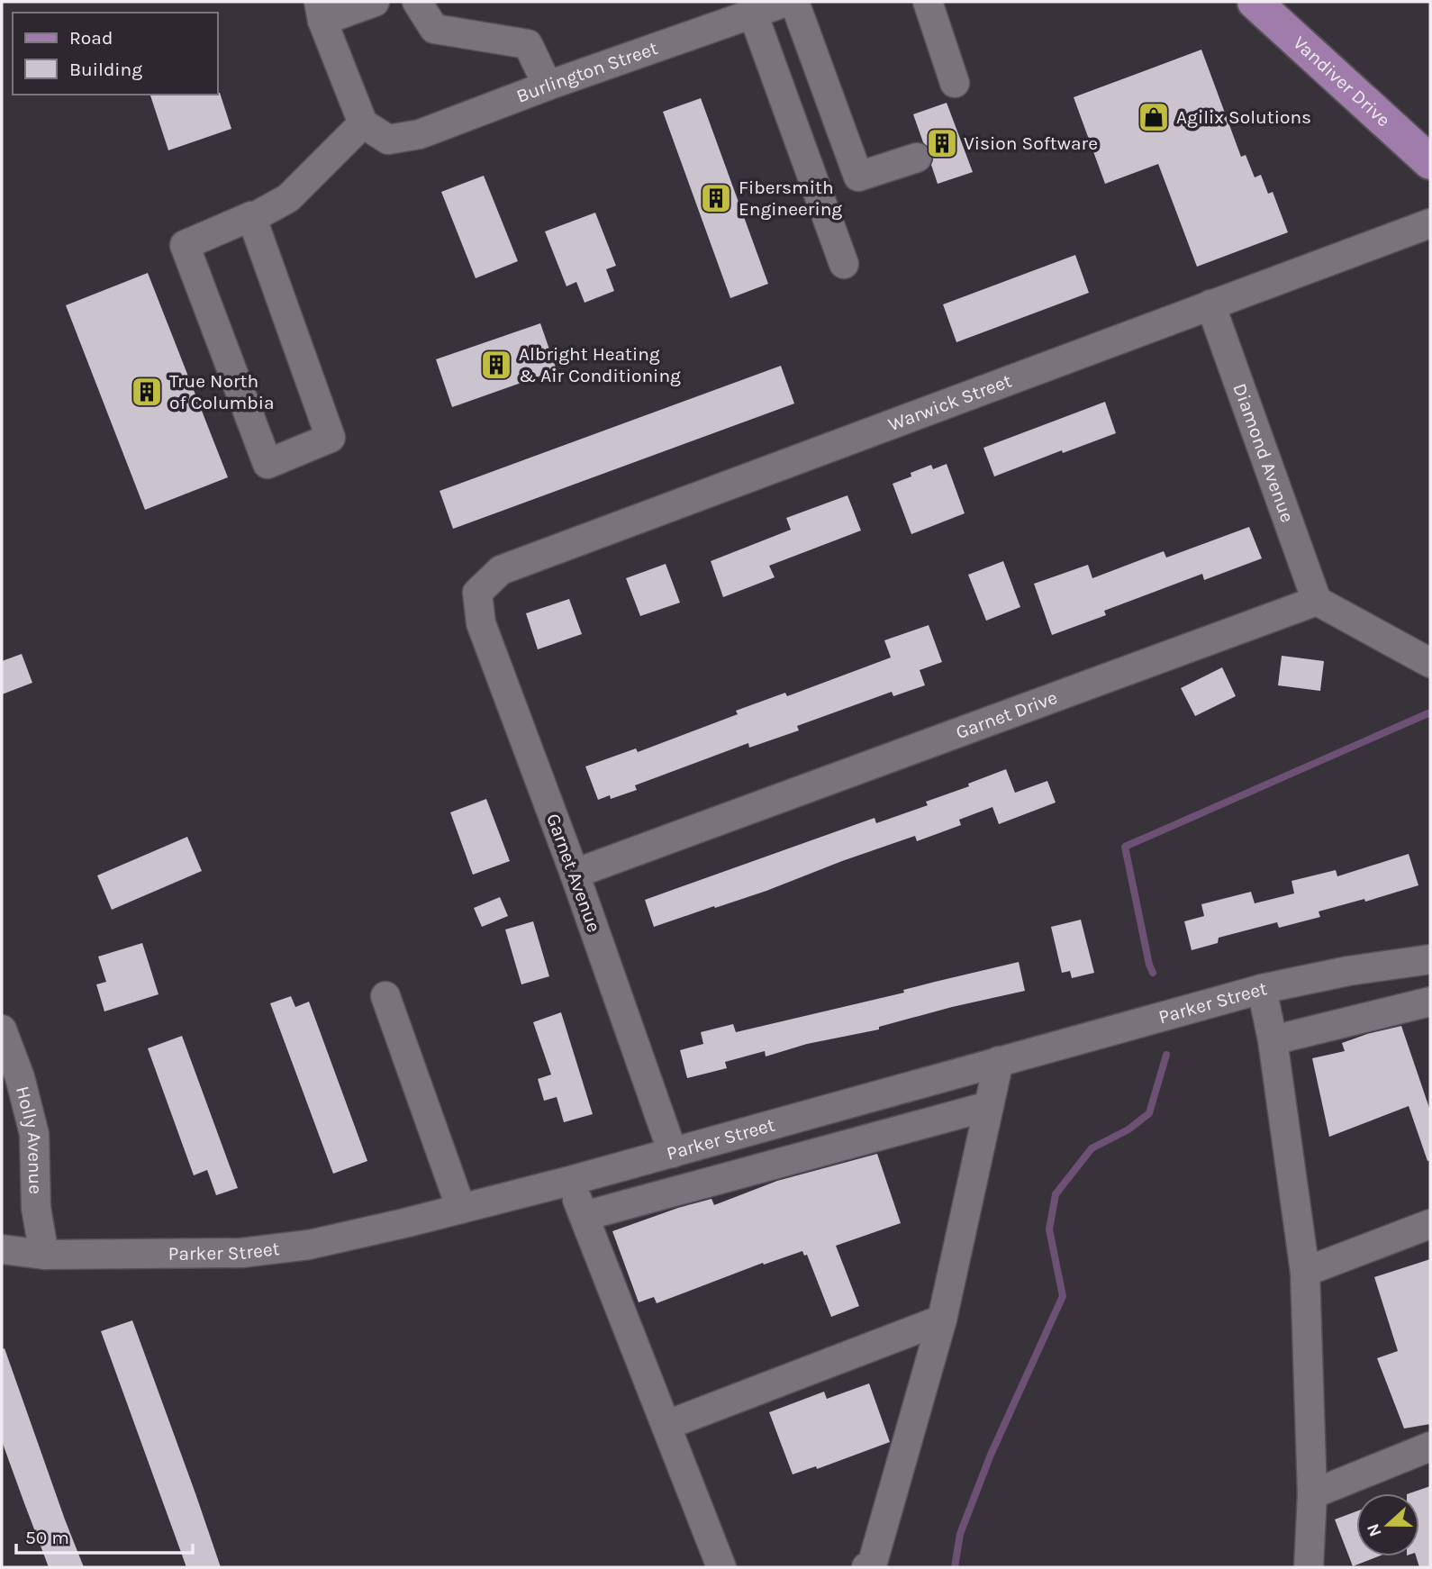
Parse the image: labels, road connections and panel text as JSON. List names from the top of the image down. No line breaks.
{"streets":{"main road":["Vandiver Drive"],"street":["Burlington Street","Warwick Street","Diamond Avenue","Garnet Drive","Garnet Avenue","Parker Street","Holly Avenue"]},"crossings":[["Warwick Street","Diamond Avenue"],["Warwick Street","Garnet Avenue"],["Diamond Avenue","Garnet Drive"],["Garnet Drive","Garnet Avenue"],["Garnet Avenue","Parker Street"],["Parker Street","Holly Avenue"]],"places":{"shop":["Agilix Solutions"],"building":["Vision Software","Fibersmith Engineering","Albright Heating & Air Conditioning","True North of Columbia"]},"legend":["Road","Building"],"scale_bar":"50 m","north":"left"}
